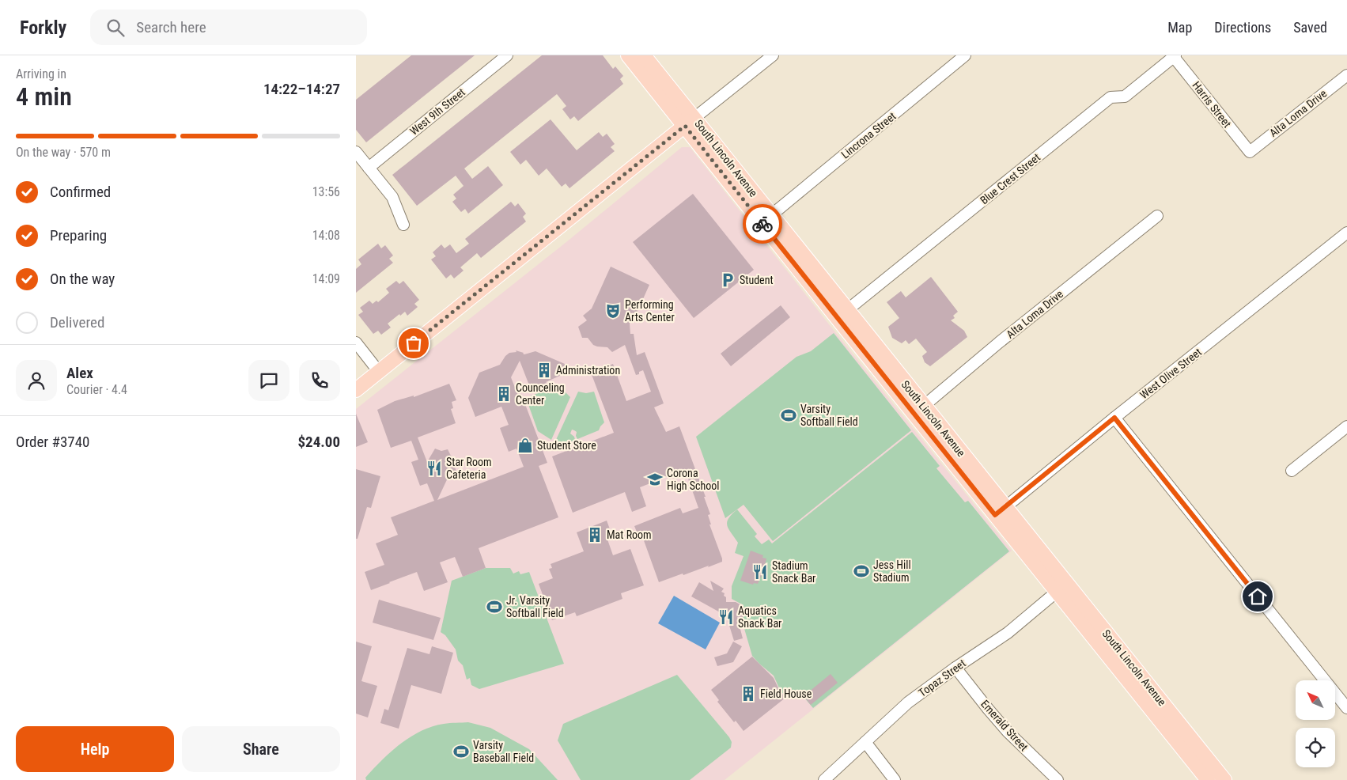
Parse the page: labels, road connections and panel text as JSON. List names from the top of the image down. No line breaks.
{"streets":{"main road":["South Lincoln Avenue"],"street":["Harris Street","West 9th Street","Alta Loma Drive","Lincrona Street","Blue Crest Street","West Olive Street","Topaz Street","Emerald Street"]},"crossings":[["Harris Street","Alta Loma Drive"],["Harris Street","Blue Crest Street"],["Alta Loma Drive","South Lincoln Avenue"],["Lincrona Street","South Lincoln Avenue"],["South Lincoln Avenue","Blue Crest Street"],["South Lincoln Avenue","West Olive Street"],["South Lincoln Avenue","Topaz Street"],["Topaz Street","Emerald Street"]],"places":{"parking":["Student"],"theatre":["Performing Arts Center"],"building":["Administration","Counceling Center","Mat Room","Field House"],"sports":["Varsity Softball Field","Jess Hill Stadium","Jr. Varsity Softball Field","Varsity Baseball Field"],"shop":["Student Store"],"restaurant":["Star Room Cafeteria","Stadium Snack Bar","Aquatics Snack Bar"],"school or university":["Corona High School"]},"north":"top left","page":{"header":"Forkly","search":"Search here","nav":["Map","Directions","Saved"],"heading":["4 min","Arriving in","14:22–14:27"],"panel":["Alex","Courier · 4.4","Order #3740","$24.00"],"bar":"On the way · 570 m","list":[["Confirmed","13:56"],["Preparing","14:08"],["On the way","14:09"],"Delivered"],"buttons":["Help","Share"]}}
